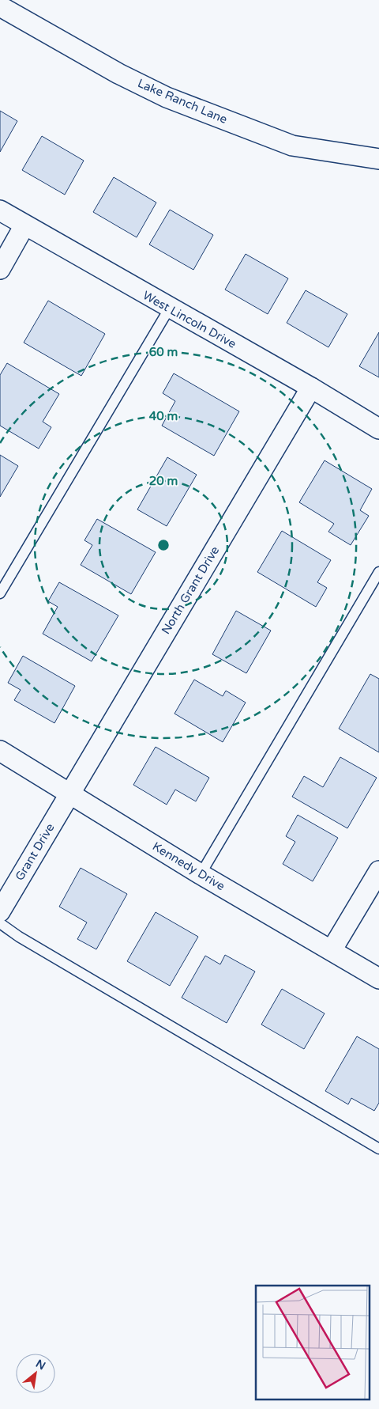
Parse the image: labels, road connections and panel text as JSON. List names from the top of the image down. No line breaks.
{"streets":{"street":["Lake Ranch Lane","West Lincoln Drive","North Grant Drive","Grant Drive","Kennedy Drive"]},"crossings":[["West Lincoln Drive","North Grant Drive"],["North Grant Drive","Grant Drive"],["North Grant Drive","Kennedy Drive"],["Grant Drive","Kennedy Drive"]],"north":"top right","rings":["60 m","40 m","20 m"]}
